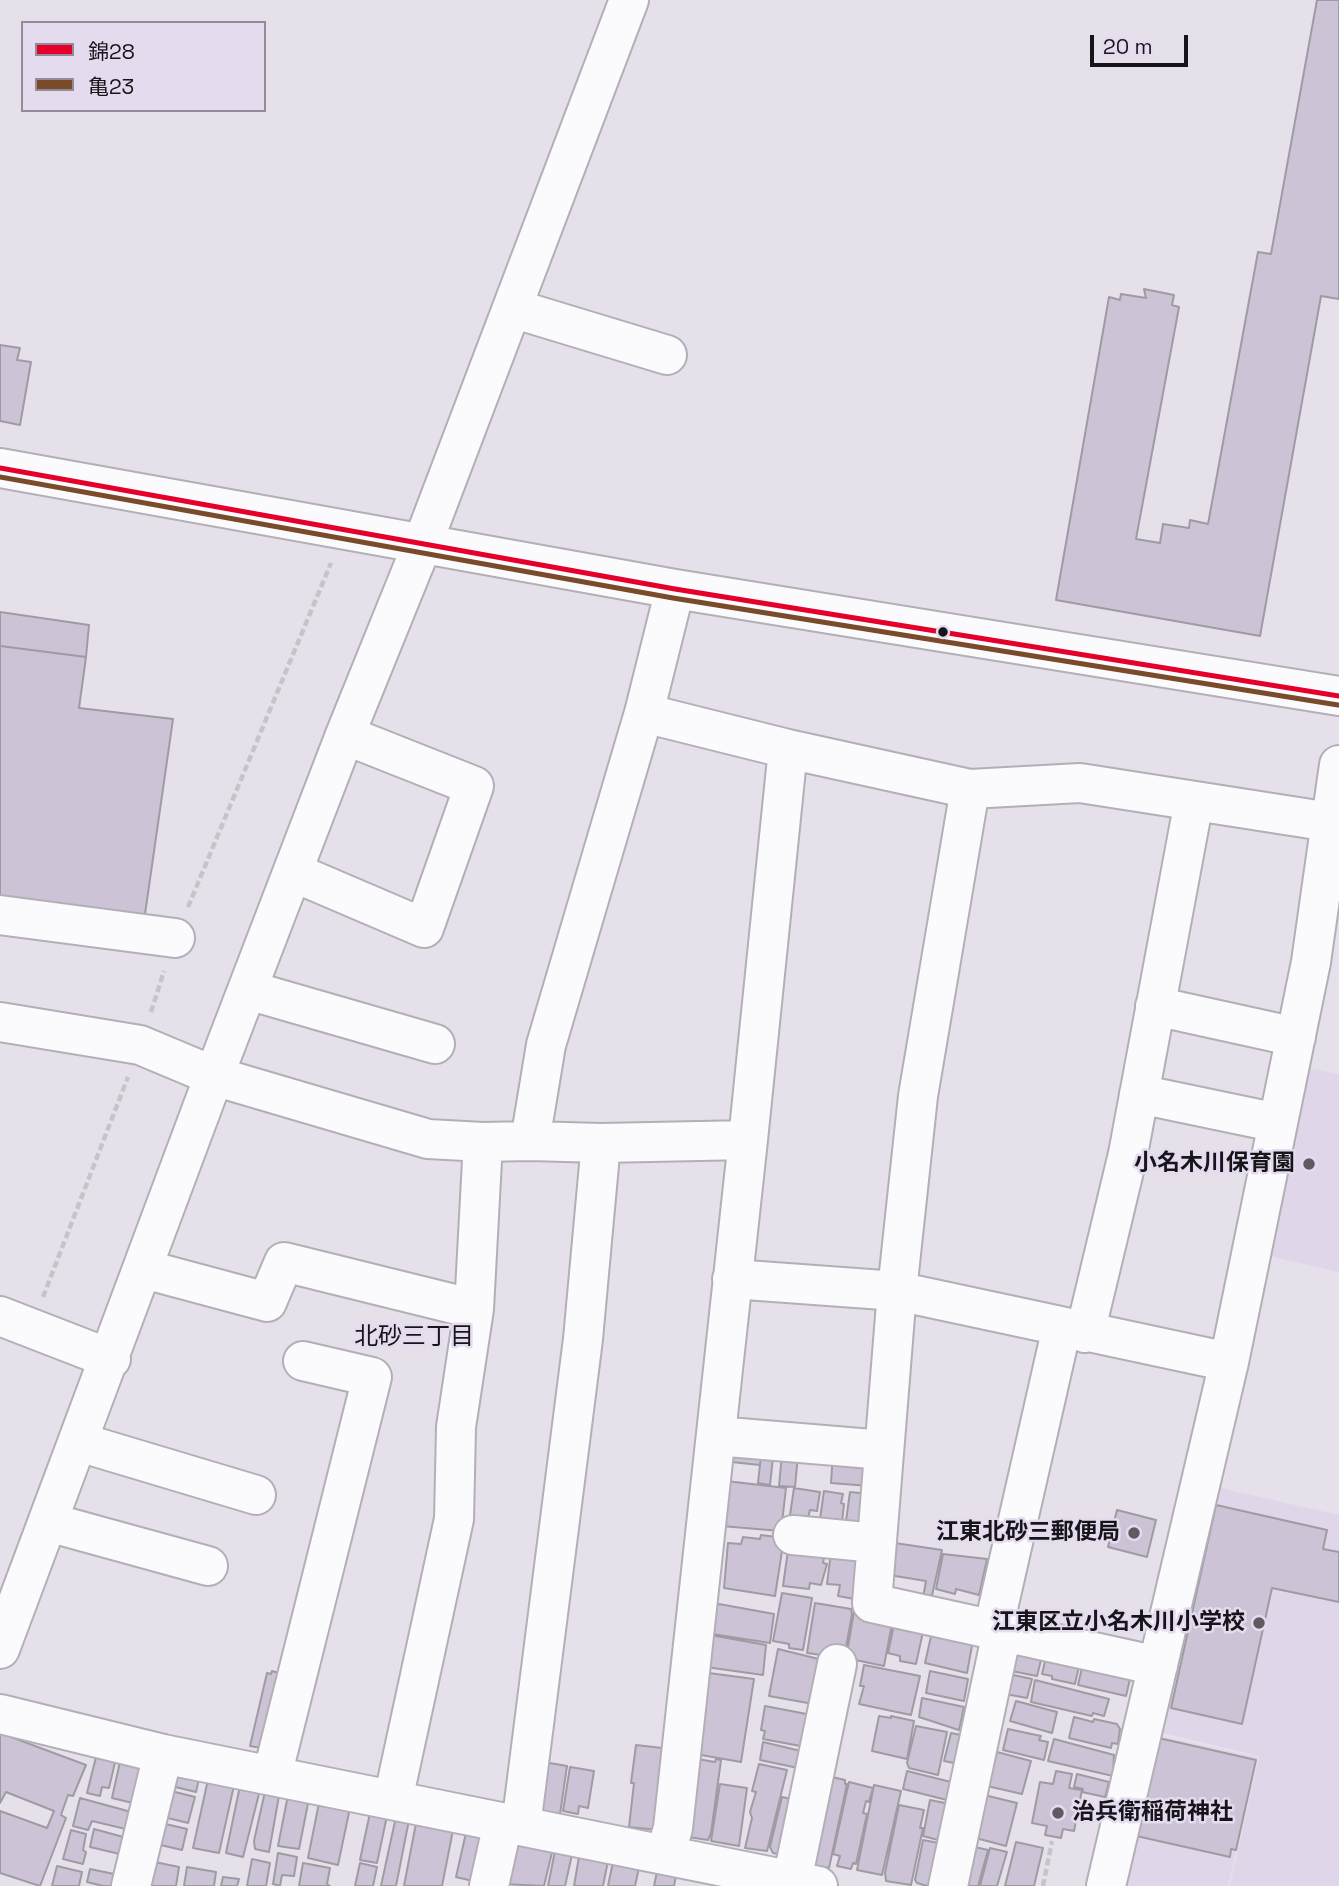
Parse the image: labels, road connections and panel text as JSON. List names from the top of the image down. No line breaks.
{"districts":["北砂三丁目"],"places":["小名木川保育園","江東北砂三郵便局","江東区立小名木川小学校","治兵衛稲荷神社"],"lines":["transit line 錦28","transit line 亀23"],"legend":["錦28","亀23"],"scale_bar":"20 m"}
